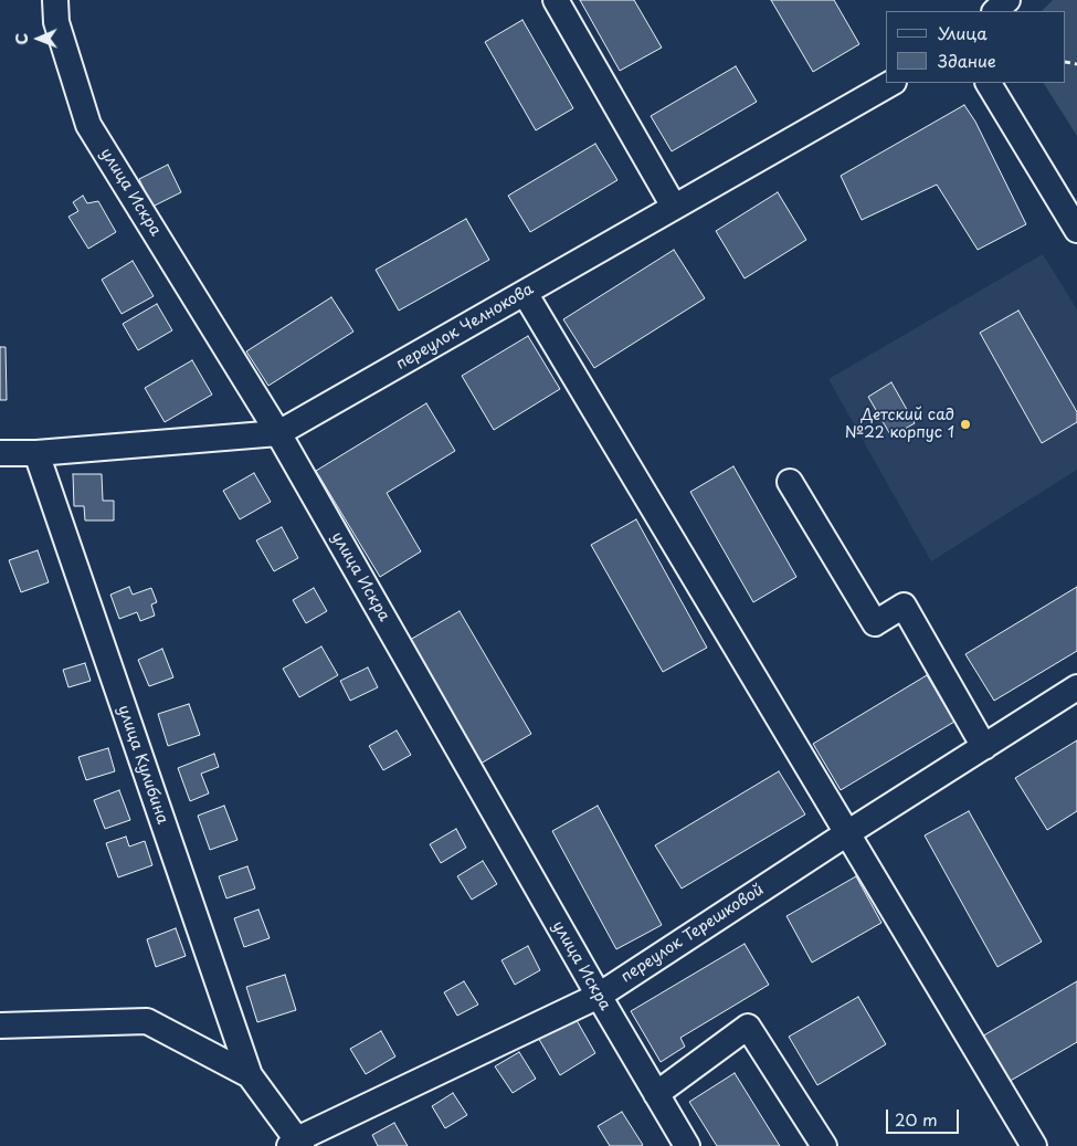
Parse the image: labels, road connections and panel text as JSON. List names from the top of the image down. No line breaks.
{"streets":{"street":["улица Искра","переулок Челнокова","улица Кулибина","переулок Терешковой"]},"crossings":[["улица Искра","переулок Челнокова"],["улица Искра","переулок Терешковой"],["переулок Челнокова","улица Кулибина"]],"places":["Детский сад №22 корпус 1"],"legend":["Улица","Здание"],"scale_bar":"20 m","north":"left"}
